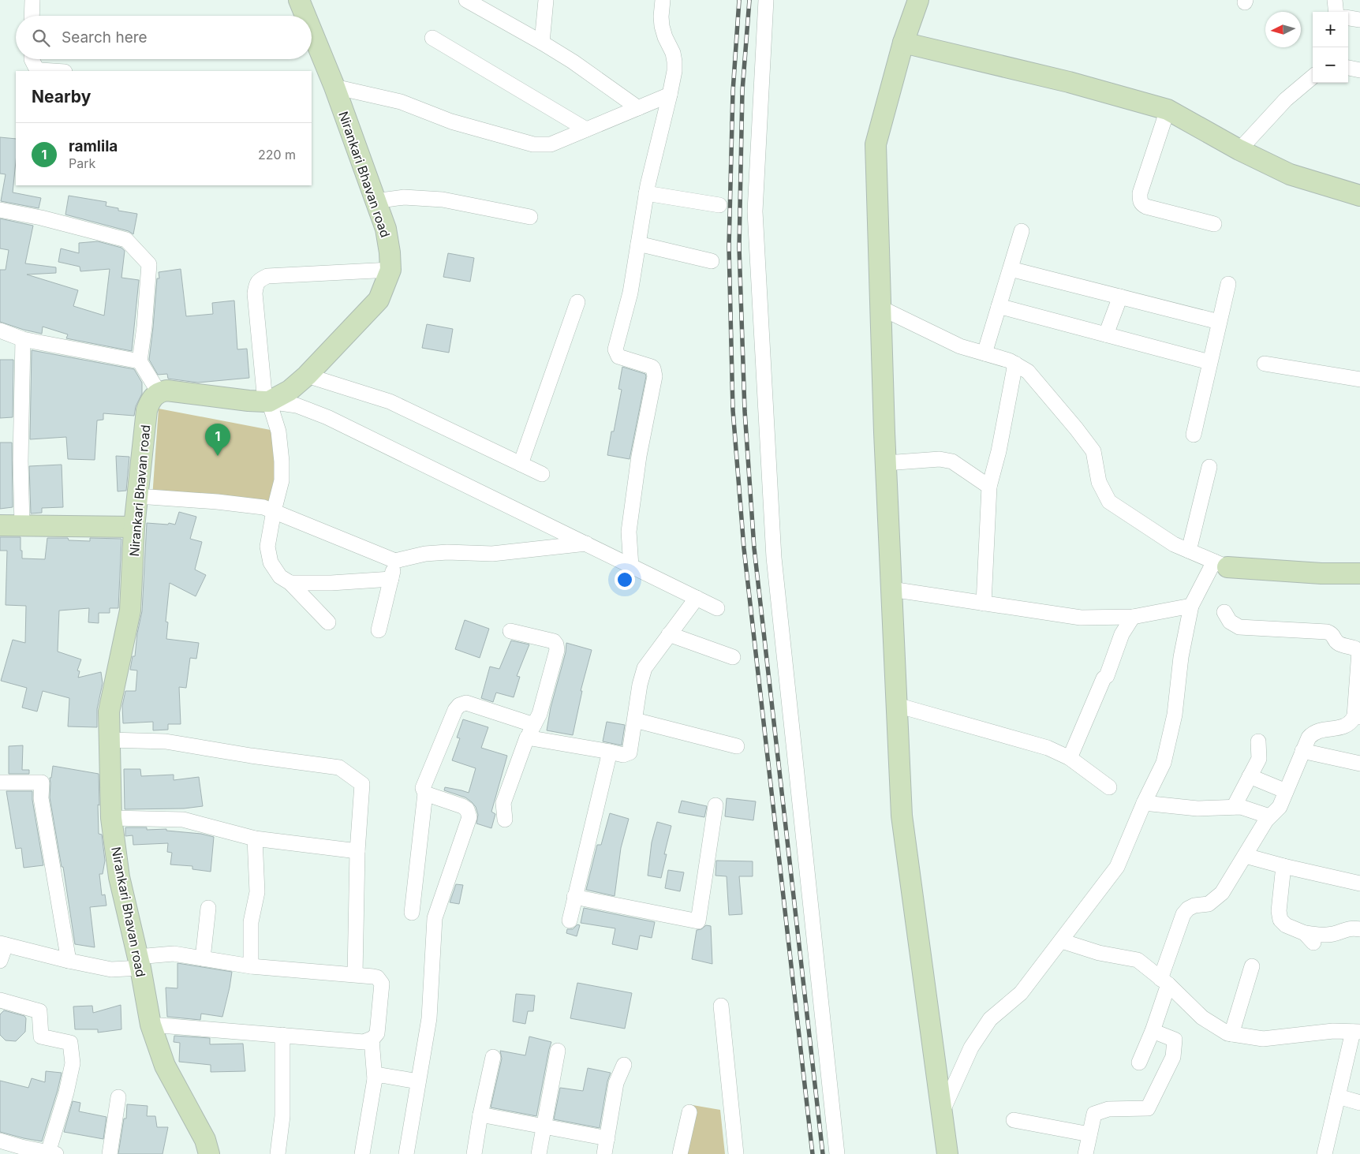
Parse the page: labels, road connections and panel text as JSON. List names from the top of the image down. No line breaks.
{"streets":{"street":["Nirankari Bhavan road"]},"north":"left","page":{"map_buttons":["+","−"],"search":"Search here","heading":"Nearby","list":[{"mark":"1","name":"ramlila","note":"Park","value":"220 m"}],"pins":"1"}}
